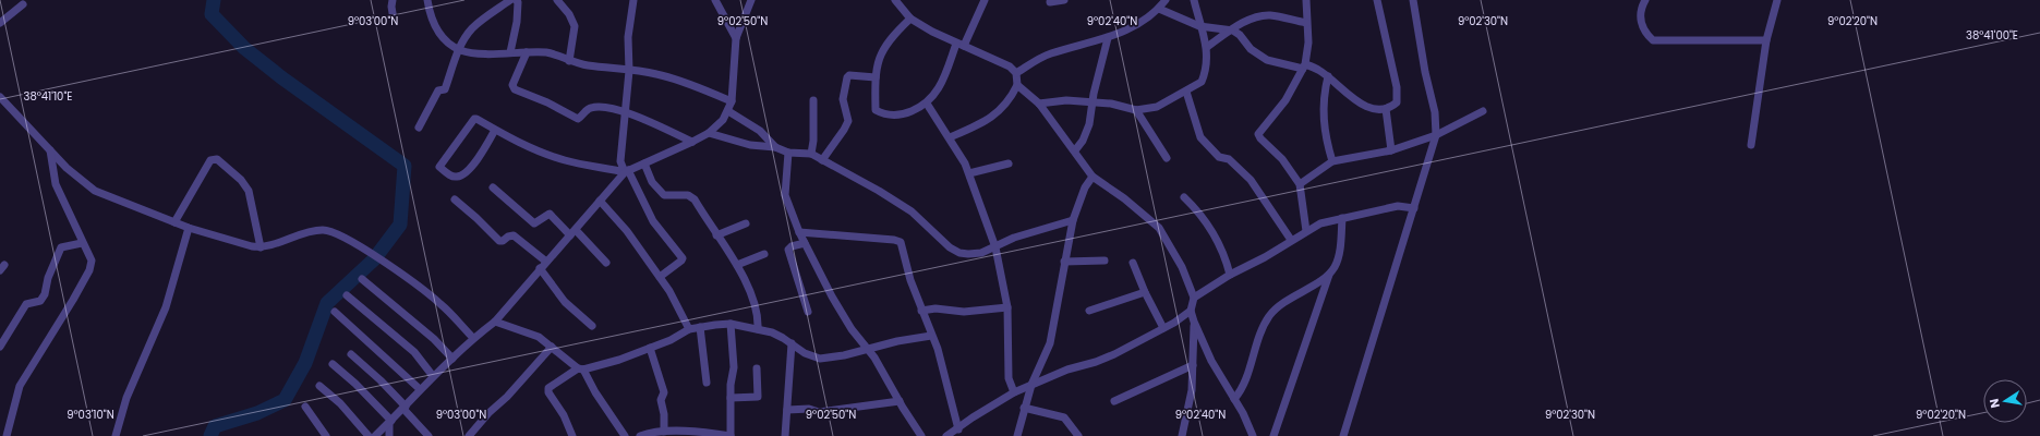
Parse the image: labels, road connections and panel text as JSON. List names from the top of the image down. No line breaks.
{"north":"left","coordinates":["9°03'00\"N","9°02'50\"N","9°02'40\"N","9°02'30\"N","9°02'20\"N","38°41'00\"E","38°41'10\"E","9°03'10\"N"]}
